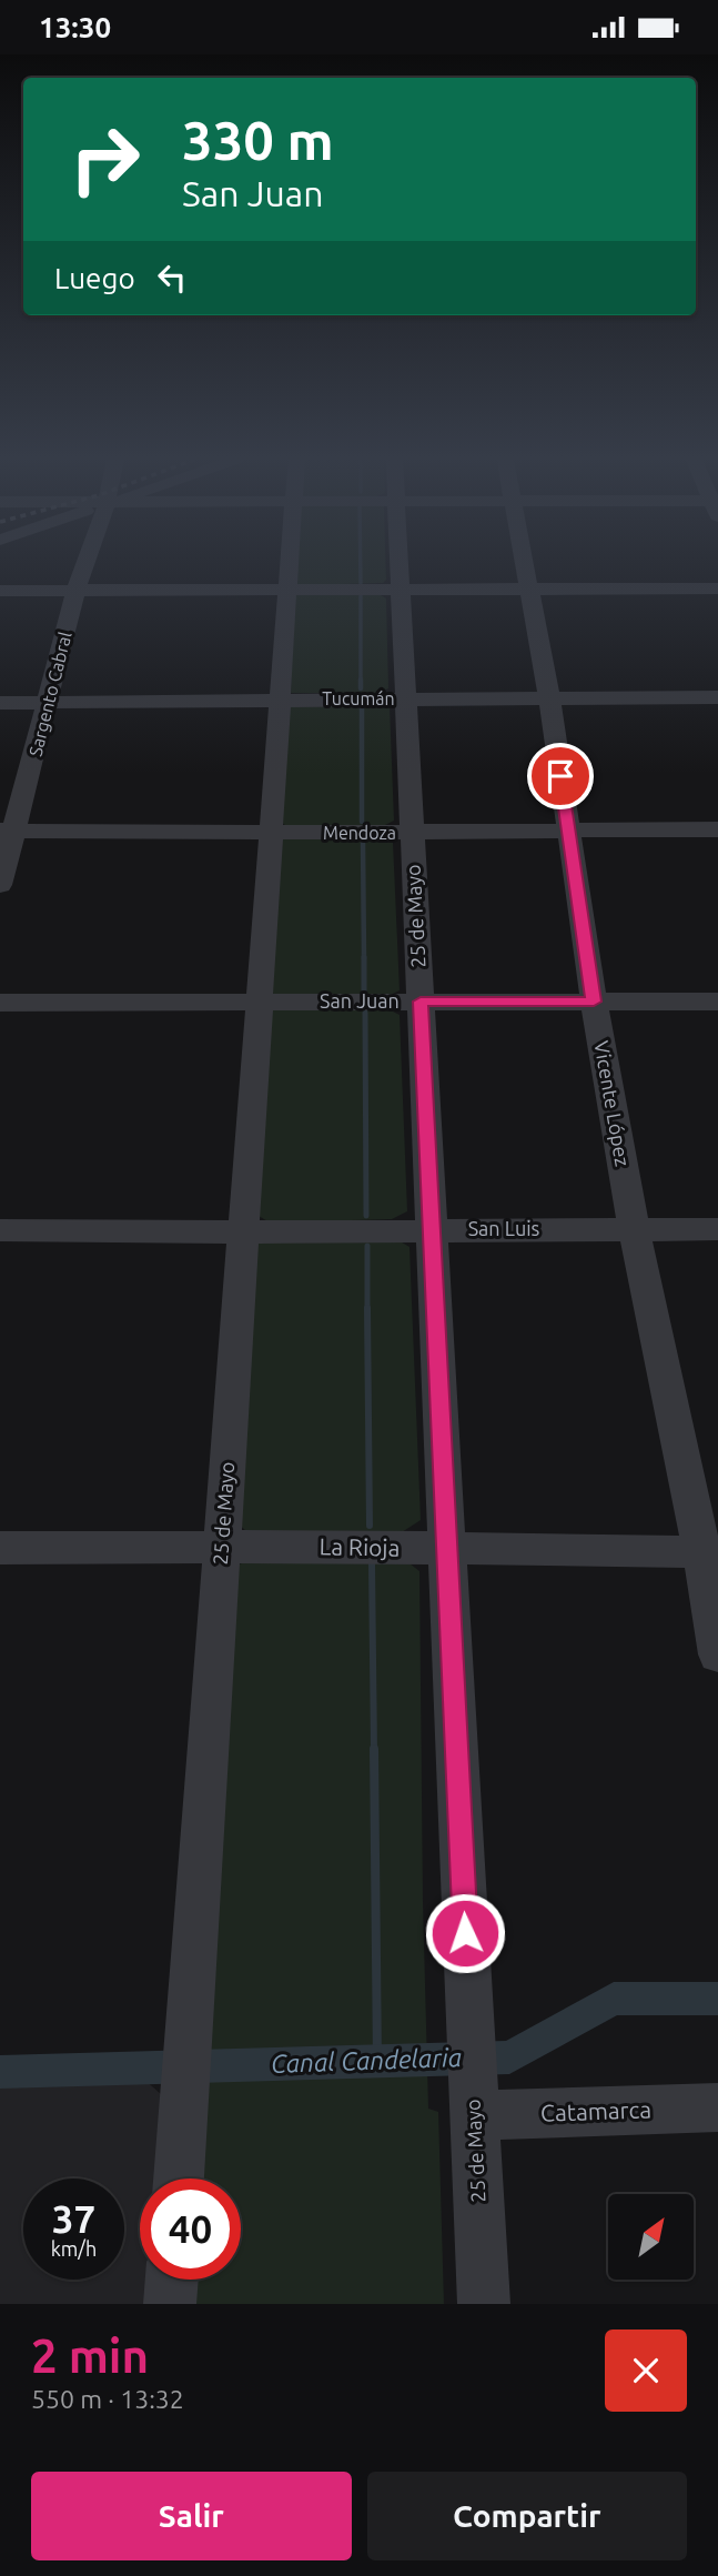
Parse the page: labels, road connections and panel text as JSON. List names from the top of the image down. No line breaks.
{"streets":{"street":["Sargento Cabral","Tucumán","Mendoza","25 de Mayo","San Juan","Vicente López","San Luis","La Rioja","Catamarca"]},"crossings":[["Sargento Cabral","Tucumán"],["Sargento Cabral","Mendoza"],["Tucumán","25 de Mayo"],["Tucumán","Vicente López"],["Mendoza","25 de Mayo"],["Mendoza","Vicente López"],["25 de Mayo","San Juan"],["25 de Mayo","San Luis"],["25 de Mayo","La Rioja"],["25 de Mayo","Catamarca"],["San Juan","Vicente López"],["Vicente López","San Luis"],["Vicente López","La Rioja"]],"water":["Canal Candelaria"],"north":"top right","page":{"status":"13:30","turn":["330 m","San Juan"],"then":"Luego","speed":"37 km/h","limit":"40","heading":["2 min","550 m · 13:32"],"buttons":["Salir","Compartir"]}}
